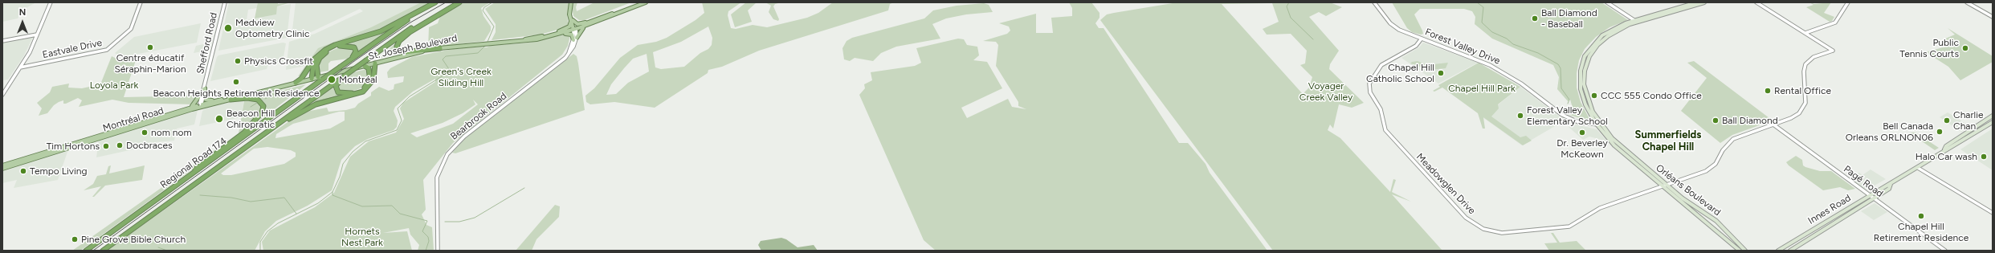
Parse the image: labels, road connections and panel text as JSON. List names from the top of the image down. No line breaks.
{"streets":{"highway":["Regional Road 174"],"main road":["St. Joseph Boulevard","Montréal Road","Orléans Boulevard","Innes Road"],"street":["Shefford Road","Forest Valley Drive","Eastvale Drive","Bearbrook Road","Pagé Road","Meadowglen Drive"]},"crossings":[["Shefford Road","Montréal Road"],["Forest Valley Drive","Meadowglen Drive"],["Forest Valley Drive","Orléans Boulevard"],["St. Joseph Boulevard","Bearbrook Road"],["St. Joseph Boulevard","Montréal Road"],["Pagé Road","Meadowglen Drive"],["Pagé Road","Innes Road"],["Meadowglen Drive","Orléans Boulevard"]],"districts":["Summerfields Chapel Hill"],"parks":["Green's Creek Sliding Hill","Loyola Park","Voyager Creek Valley","Chapel Hill Park","Hornets Nest Park"],"places":["Ball Diamond - Baseball","Medview Optometry Clinic","Centre éducatif Séraphin-Marion","Public Tennis Courts","Physics Crossfit","Chapel Hill Catholic School","Montréal","Beacon Heights Retirement Residence","Rental Office","CCC 555 Condo Office","Forest Valley Elementary School","Beacon Hill Chiropratic","Ball Diamond","Charlie Chan","Bell Canada Orleans ORLNON06","nom nom","Dr. Beverley McKeown","Docbraces","Tim Hortons","Halo Car wash","Tempo Living","Chapel Hill Retirement Residence","Pine Grove Bible Church"],"north":"top"}
